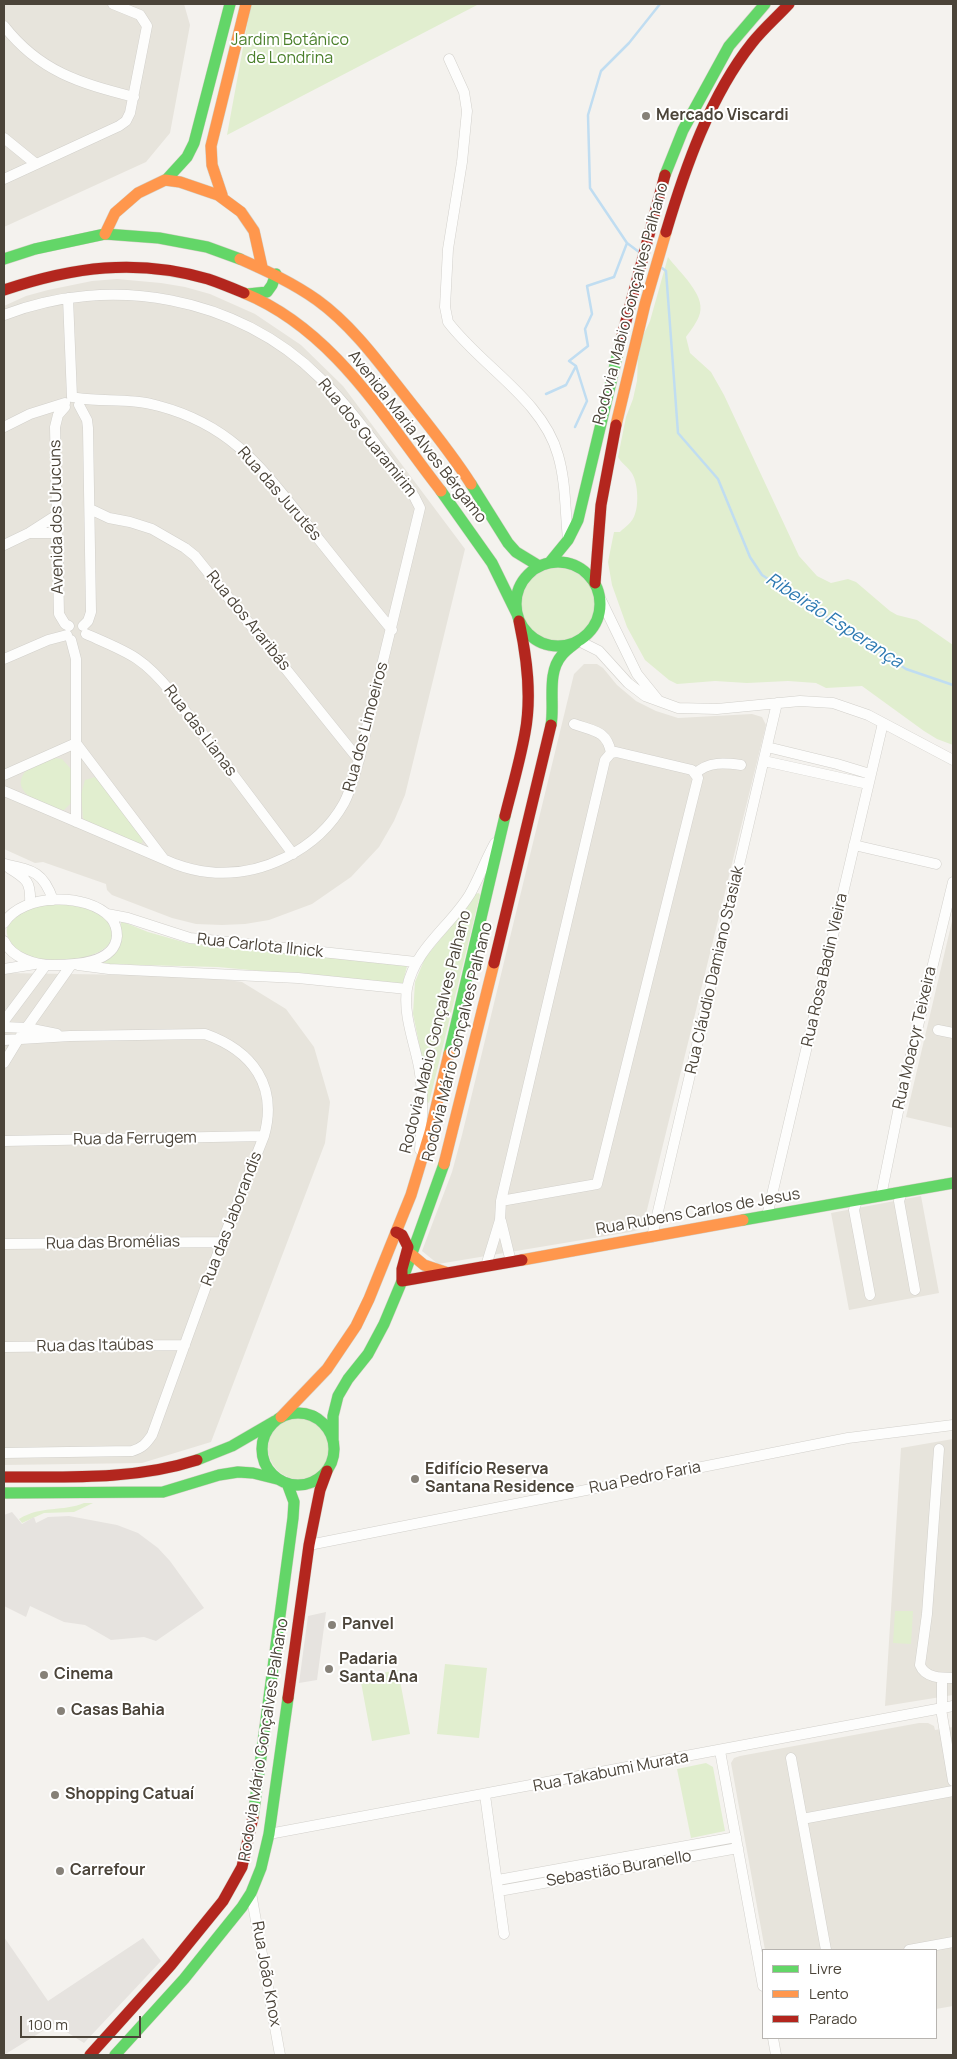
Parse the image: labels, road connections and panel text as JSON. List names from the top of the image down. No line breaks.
{"streets":{"main road":["Rodovia Mabio Gonçalves Palhano","Avenida Maria Alves Bérgamo","Rodovia Mário Gonçalves Palhano","Rua Rubens Carlos de Jesus"],"street":["Rua dos Guaramirim","Rua das Jurutés","Avenida dos Urucuns","Rua dos Araribás","Rua dos Limoeiros","Rua das Lianas","Rua Carlota Ilnick","Rua Cláudio Damiano Stasiak","Rua Rosa Badin Vieira","Rua Moacyr Teixeira","Rua da Ferrugem","Rua das Jaborandis","Rua das Bromélias","Rua das Itaúbas","Rua Pedro Faria","Rua Takabumi Murata","Sebastião Buranello","Rua João Knox"]},"crossings":[["Rodovia Mabio Gonçalves Palhano","Avenida Maria Alves Bérgamo"],["Rodovia Mabio Gonçalves Palhano","Rodovia Mário Gonçalves Palhano"],["Avenida Maria Alves Bérgamo","Rodovia Mário Gonçalves Palhano"],["Rua dos Guaramirim","Avenida dos Urucuns"],["Rua dos Guaramirim","Rua dos Limoeiros"],["Rua das Jurutés","Avenida dos Urucuns"],["Rua das Jurutés","Rua dos Limoeiros"],["Avenida dos Urucuns","Rua dos Araribás"],["Avenida dos Urucuns","Rua dos Limoeiros"],["Avenida dos Urucuns","Rua das Lianas"],["Rua dos Araribás","Rua dos Limoeiros"],["Rua dos Limoeiros","Rua das Lianas"],["Rua Cláudio Damiano Stasiak","Rua Rubens Carlos de Jesus"],["Rua Rosa Badin Vieira","Rua Rubens Carlos de Jesus"],["Rua Moacyr Teixeira","Rua Rubens Carlos de Jesus"],["Rodovia Mário Gonçalves Palhano","Rua Rubens Carlos de Jesus"],["Rodovia Mário Gonçalves Palhano","Rua Pedro Faria"],["Rodovia Mário Gonçalves Palhano","Rua Takabumi Murata"],["Rodovia Mário Gonçalves Palhano","Rua João Knox"],["Rua da Ferrugem","Rua das Jaborandis"],["Rua das Jaborandis","Rua das Bromélias"],["Rua das Jaborandis","Rua das Itaúbas"]],"water":["Ribeirão Esperança"],"parks":["Jardim Botânico de Londrina"],"places":["Mercado Viscardi","Edifício Reserva Santana Residence","Panvel","Padaria Santa Ana","Cinema","Casas Bahia","Shopping Catuaí","Carrefour"],"legend":["Livre","Lento","Parado"],"scale_bar":"100 m"}
